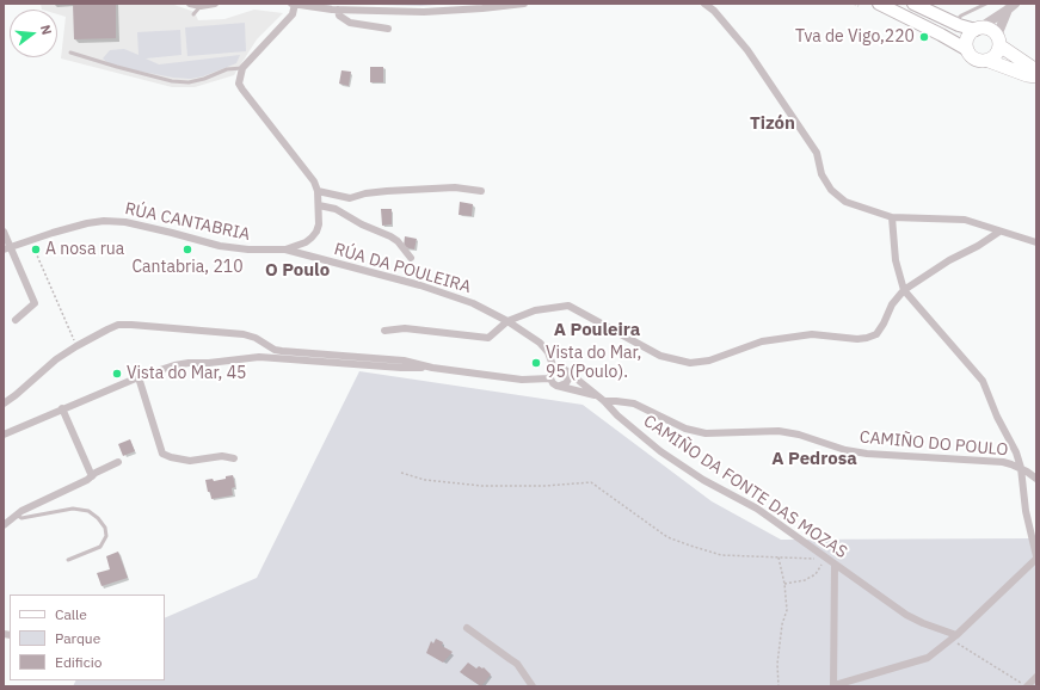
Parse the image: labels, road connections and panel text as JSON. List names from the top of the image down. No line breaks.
{"streets":{"street":["RÚA CANTABRIA","RÚA DA POULEIRA","CAMIÑO DO POULO","CAMIÑO DA FONTE DAS MOZAS"]},"crossings":[["RÚA CANTABRIA","RÚA DA POULEIRA"],["RÚA DA POULEIRA","CAMIÑO DA FONTE DAS MOZAS"],["CAMIÑO DO POULO","CAMIÑO DA FONTE DAS MOZAS"]],"districts":["Tizón","O Poulo","A Pouleira","A Pedrosa"],"places":["Tva de Vigo,220","A nosa rua","Cantabria, 210","Vista do Mar, 95 (Poulo).","Vista do Mar, 45"],"legend":["Calle","Parque","Edificio"],"north":"right"}
